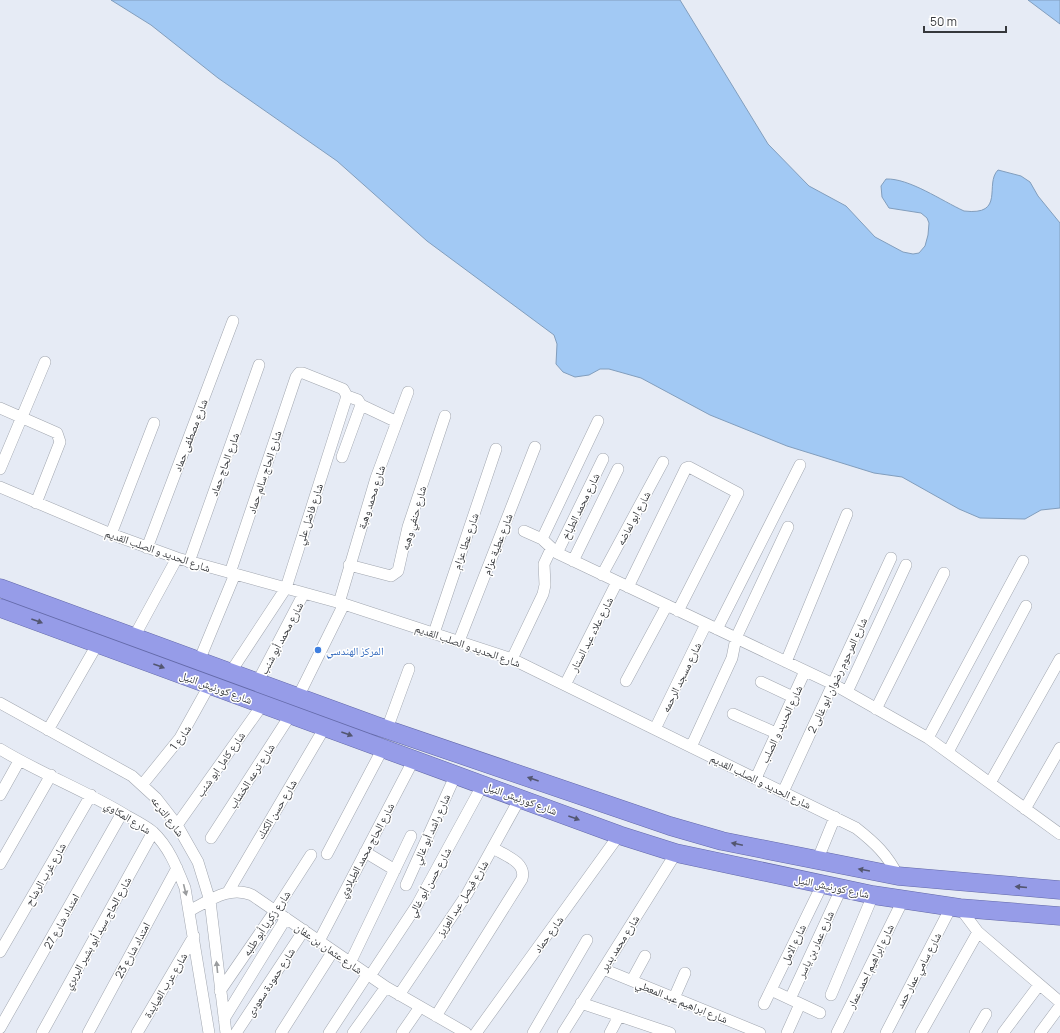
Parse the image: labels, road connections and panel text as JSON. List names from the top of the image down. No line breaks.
{"streets":{"highway":["شارع كورنيش النيل"],"street":["شارع مصطفى حماد","شارع الحاج حماد","شارع الحاج سالم حماد","شارع محمد وهبة","شارع محمد الطباخ","شارع فاضل علي","شارع حنفي وهبه","شارع ابو لماضه","شارع عطا عزام","شارع عطية عزام","شارع الحديد و الصلب القديم","شارع علاء عبد الستار","شارع محمد أبو شنب","شارع المرحوم رضوان ابو غالى 2","شارع مسجد الرحمه","شارع الحديد و الصلب","شارع 1","شارع كامل ابو شنب","شارع ترعه الخشاب","شارع حسن الكنك","شارع الترعه","شارع المكاوي","شارع راشد أبو غالي","شارع الحاج محمد الطبلاوي","شارع غرب الرشاح","شارع حسن أبو غالي","شارع فيصل عبد العزيز","امتداد شارع 27","شارع زكريا أبو طلبه","شارع الحاج سيد أبو بشير البربري","شارع حماد","شارع محمد بدير","شارع الامل","شارع عمار بن ياسر","شارع عثمان بن عفان","امتداد شارع 23","شارع ابراهيم احمد عمار","شارع سامي عمار حمد","شارع حمودة سعودى","شارع عرب العيايدة","شارع ابراهيم عبد المعطي"]},"crossings":[["شارع مصطفى حماد","شارع الحديد و الصلب القديم"],["شارع الحاج حماد","شارع الحديد و الصلب القديم"],["شارع الحاج سالم حماد","شارع فاضل علي"],["شارع الحاج سالم حماد","شارع الحديد و الصلب القديم"],["شارع الحاج سالم حماد","شارع كورنيش النيل"],["شارع محمد وهبة","شارع حنفي وهبه"],["شارع محمد وهبة","شارع الحديد و الصلب القديم"],["شارع محمد وهبة","شارع كورنيش النيل"],["شارع محمد الطباخ","شارع الحديد و الصلب القديم"],["شارع فاضل علي","شارع الحديد و الصلب القديم"],["شارع فاضل علي","شارع كورنيش النيل"],["شارع عطا عزام","شارع الحديد و الصلب القديم"],["شارع عطية عزام","شارع الحديد و الصلب القديم"],["شارع الحديد و الصلب القديم","شارع علاء عبد الستار"],["شارع الحديد و الصلب القديم","شارع محمد أبو شنب"],["شارع الحديد و الصلب القديم","شارع المرحوم رضوان ابو غالى 2"],["شارع الحديد و الصلب القديم","شارع مسجد الرحمه"],["شارع الحديد و الصلب القديم","شارع كورنيش النيل"],["شارع الحديد و الصلب القديم","شارع الحديد و الصلب"],["شارع محمد أبو شنب","شارع كورنيش النيل"],["شارع كورنيش النيل","شارع 1"],["شارع كورنيش النيل","شارع كامل ابو شنب"],["شارع كورنيش النيل","شارع ترعه الخشاب"],["شارع كورنيش النيل","شارع حسن الكنك"],["شارع كورنيش النيل","شارع راشد أبو غالي"],["شارع كورنيش النيل","شارع الحاج محمد الطبلاوي"],["شارع كورنيش النيل","شارع حسن أبو غالي"],["شارع كورنيش النيل","شارع فيصل عبد العزيز"],["شارع كورنيش النيل","شارع حماد"],["شارع كورنيش النيل","شارع محمد بدير"],["شارع كورنيش النيل","شارع الامل"],["شارع كورنيش النيل","شارع عمار بن ياسر"],["شارع كورنيش النيل","شارع ابراهيم احمد عمار"],["شارع كورنيش النيل","شارع سامي عمار حمد"],["شارع 1","شارع الترعه"],["شارع كامل ابو شنب","شارع الترعه"],["شارع حسن الكنك","شارع عثمان بن عفان"],["شارع الترعه","شارع زكريا أبو طلبه"],["شارع الترعه","شارع عثمان بن عفان"],["شارع الترعه","شارع حمودة سعودى"],["شارع المكاوي","شارع غرب الرشاح"],["شارع المكاوي","امتداد شارع 27"],["شارع المكاوي","شارع الحاج سيد أبو بشير البربري"],["شارع المكاوي","شارع عثمان بن عفان"],["شارع المكاوي","امتداد شارع 23"],["شارع المكاوي","شارع عرب العيايدة"],["شارع الحاج محمد الطبلاوي","شارع عثمان بن عفان"],["شارع حسن أبو غالي","شارع عثمان بن عفان"],["شارع فيصل عبد العزيز","شارع عثمان بن عفان"],["شارع زكريا أبو طلبه","شارع عثمان بن عفان"],["شارع محمد بدير","شارع ابراهيم عبد المعطي"],["شارع عثمان بن عفان","شارع حمودة سعودى"]],"places":["المركز الهندسي"],"scale_bar":"50 m"}
